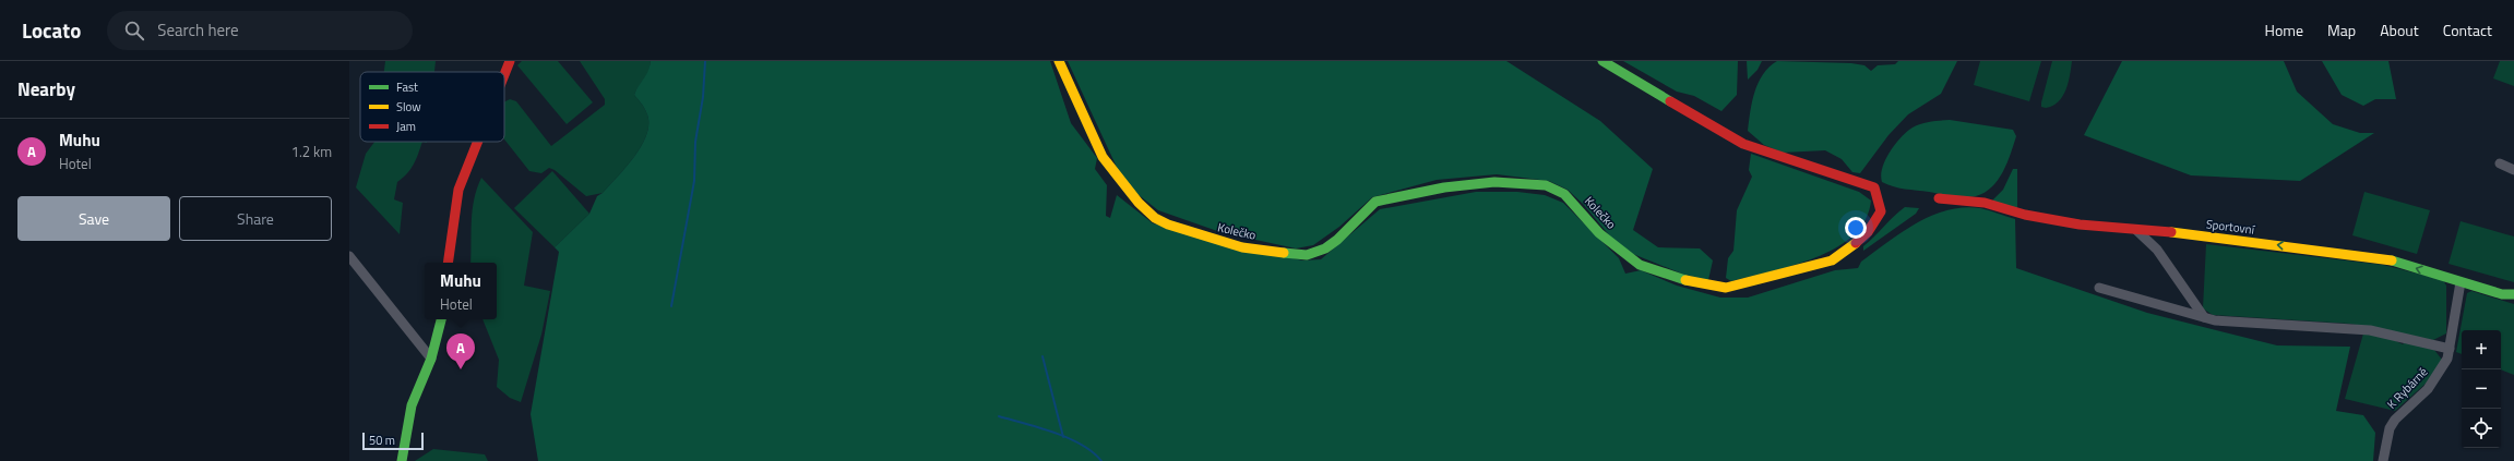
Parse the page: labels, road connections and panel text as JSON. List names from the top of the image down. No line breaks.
{"streets":{"street":["Kolečko","Sportovní","K Rybárně"]},"crossings":[["Sportovní","K Rybárně"]],"legend":["Fast","Slow","Jam"],"scale_bar":"50 m","page":{"header":"Locato","search":"Search here","nav":["Home","Map","About","Contact"],"heading":"Nearby","list":[{"mark":"A","name":"Muhu","note":"Hotel","value":"1.2 km"}],"buttons":["Save","Share"],"popup":["Muhu","Hotel"],"map_buttons":["+","−"],"pins":"A","scale":"50 m"}}
